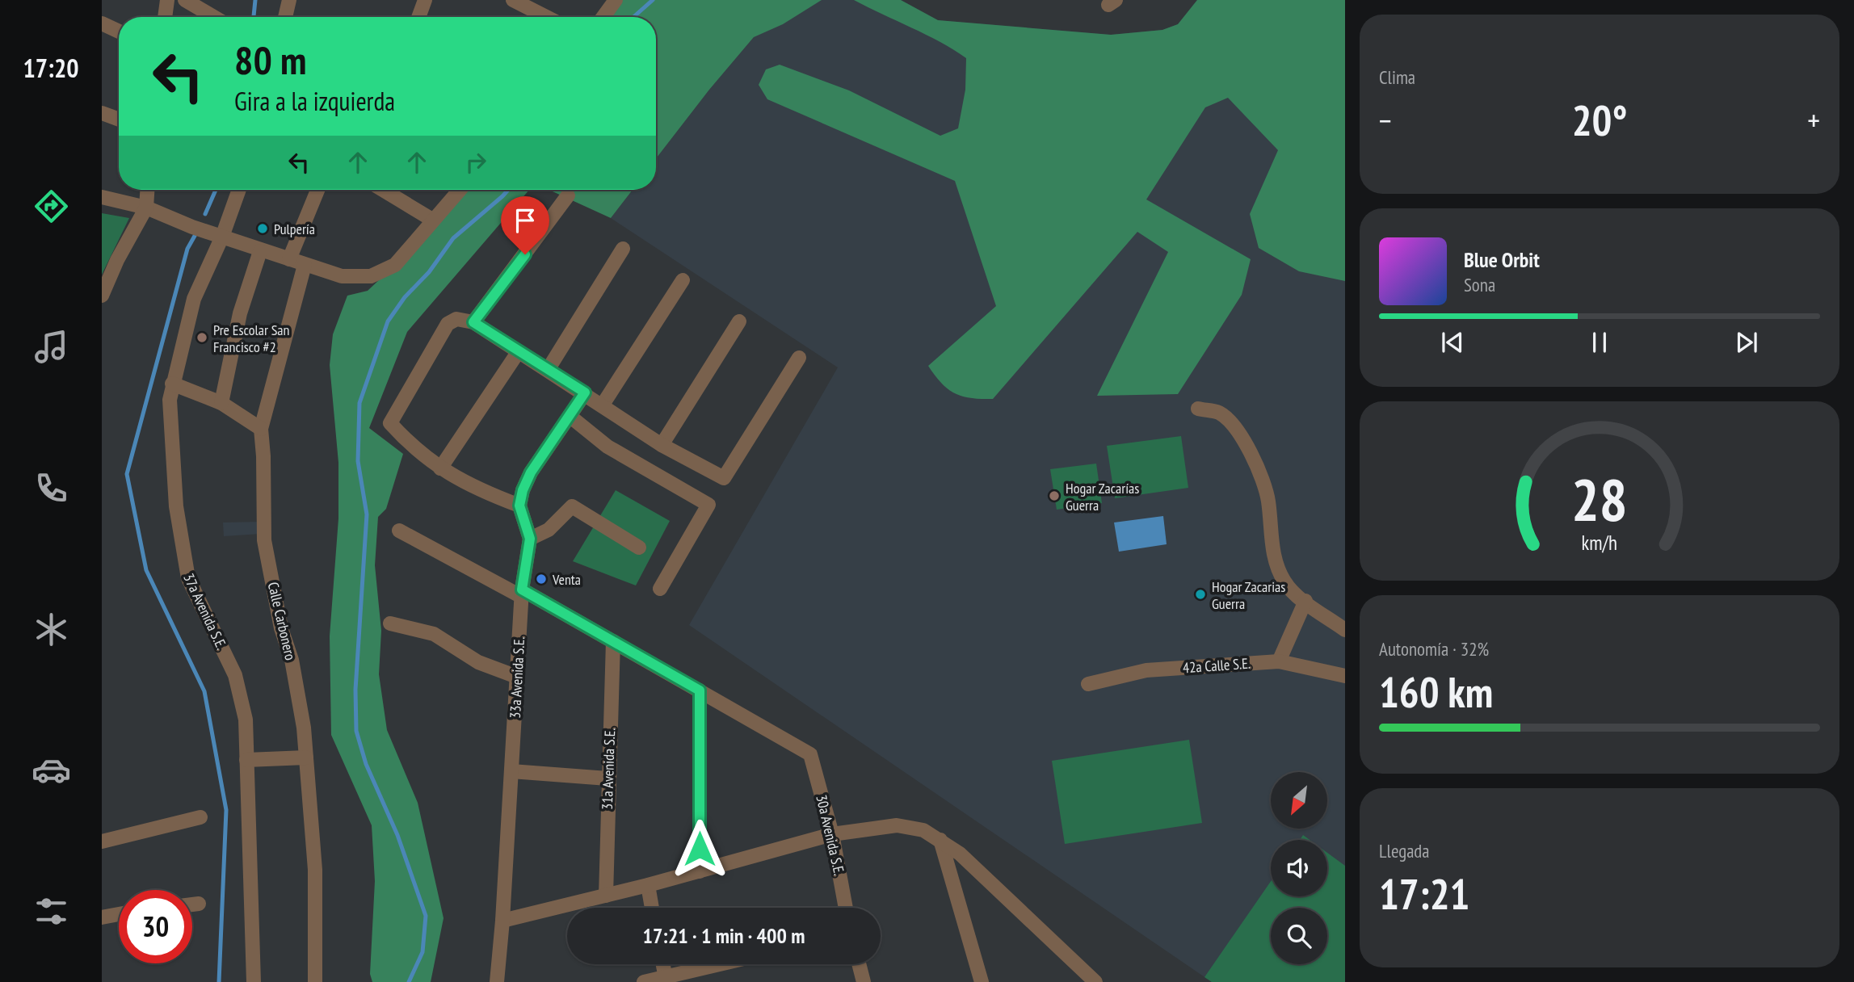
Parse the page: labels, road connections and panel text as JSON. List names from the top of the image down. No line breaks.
{"streets":{"street":["37a Avenida S.E.","Calle Carbonero","42a Calle S.E.","33a Avenida S.E.","31a Avenida S.E.","30a Avenida S.E."]},"places":["Pulpería","Pre Escolar San Francisco #2","Hogar Zacarías Guerra","Venta","Hogar Zacarias Guerra"],"north":"bottom left","page":{"tabs":"17:20","tile":["Clima",["Autonomía · 32%","160 km"],["Llegada","17:21"]],"turn":["80 m","Gira a la izquierda"],"heat":["−","20°","+"],"song":["Blue Orbit","Sona"],"limit":"30","trip":"17:21 · 1 min · 400 m","gauge":["28","km/h"]}}
